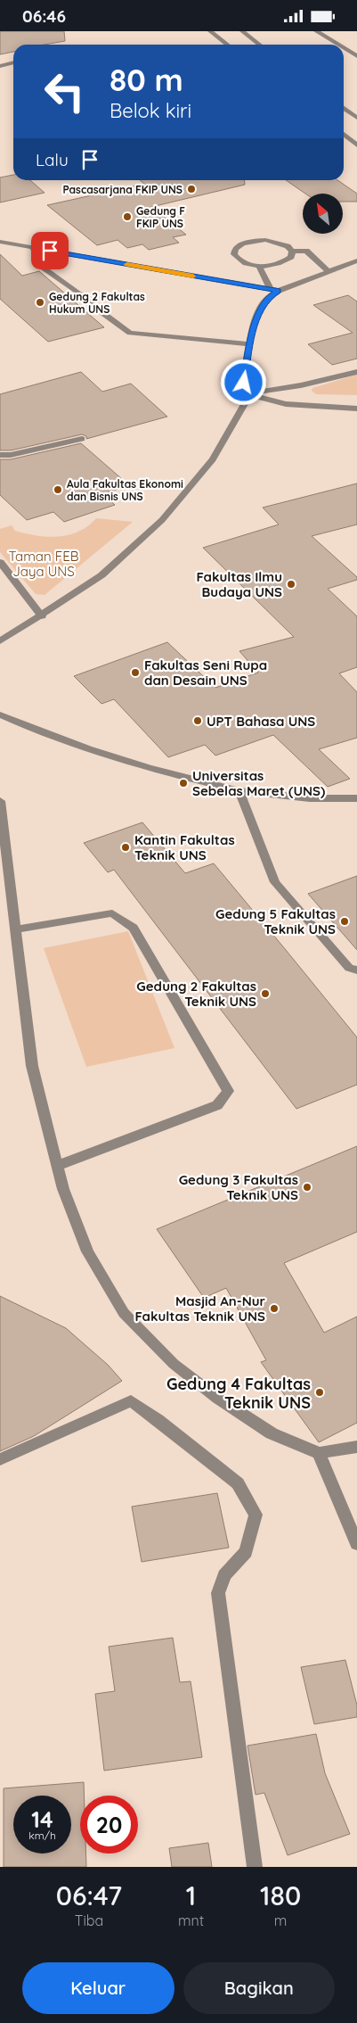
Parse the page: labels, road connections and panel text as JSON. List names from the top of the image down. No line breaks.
{"parks":["Taman FEB Jaya UNS"],"places":["Pascasarjana FKIP UNS","Gedung F FKIP UNS","Gedung 2 Fakultas Hukum UNS","Aula Fakultas Ekonomi dan Bisnis UNS","Fakultas Ilmu Budaya UNS","Fakultas Seni Rupa dan Desain UNS","UPT Bahasa UNS","Universitas Sebelas Maret (UNS)","Kantin Fakultas Teknik UNS","Gedung 5 Fakultas Teknik UNS","Gedung 2 Fakultas Teknik UNS","Gedung 3 Fakultas Teknik UNS","Masjid An-Nur Fakultas Teknik UNS","Gedung 4 Fakultas Teknik UNS"],"north":"top left","page":{"status":"06:46","turn":["80 m","Belok kiri"],"then":"Lalu","speed":"14 km/h","limit":"20","eta":["06:47","Tiba","1","mnt","180","m"],"buttons":["Keluar","Bagikan"]}}
